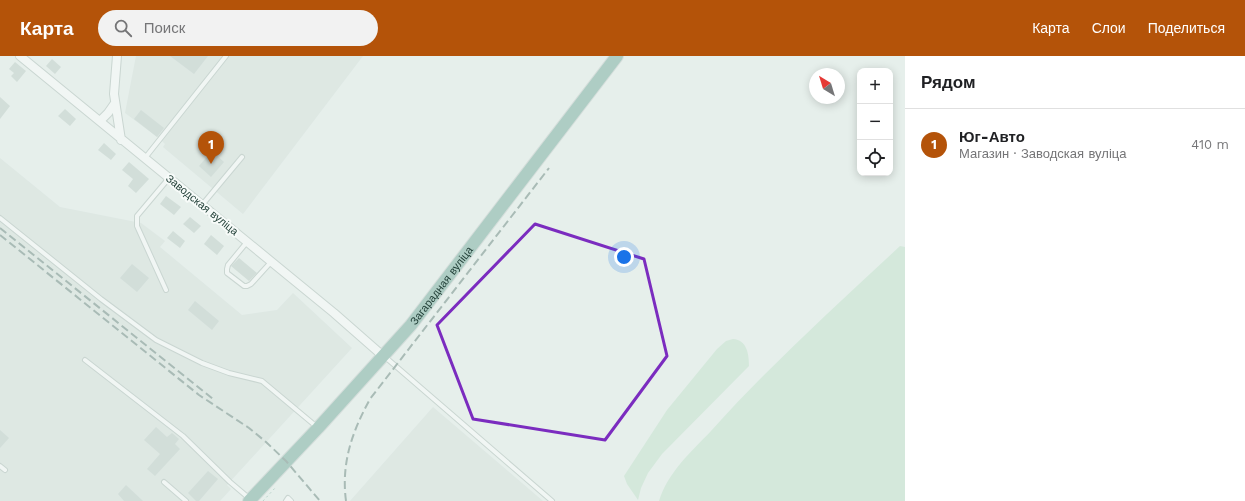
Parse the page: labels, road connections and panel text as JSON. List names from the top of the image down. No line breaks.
{"streets":{"main road":["Загарадная вуліца"],"street":["Заводская вуліца"]},"crossings":[["Заводская вуліца","Загарадная вуліца"]],"north":"top left","page":{"header":"Карта","search":"Поиск","nav":["Карта","Слои","Поделиться"],"heading":"Рядом","map_buttons":["+","−"],"list":[{"mark":"1","name":"Юг-Авто","note":"Магазин · Заводская вуліца","value":"410 m"}],"pins":"1"}}
